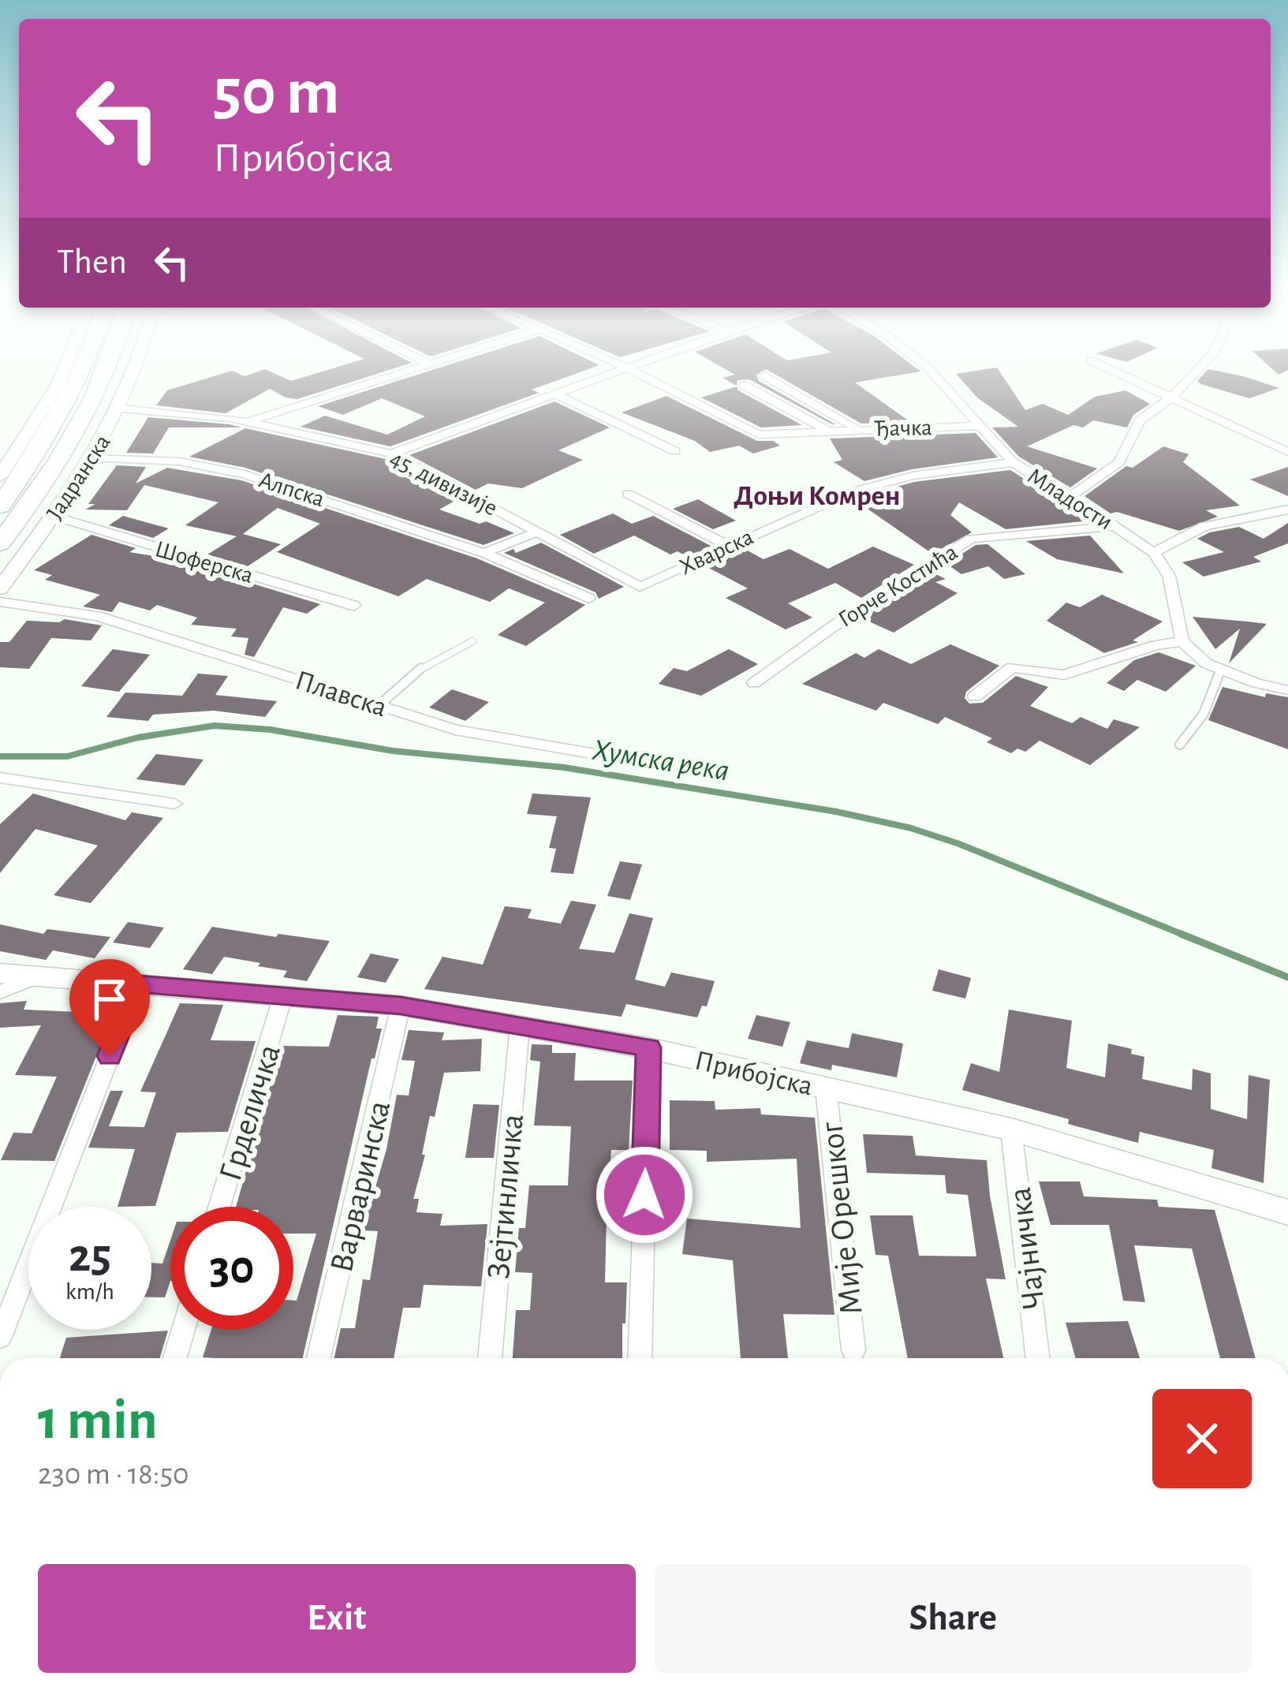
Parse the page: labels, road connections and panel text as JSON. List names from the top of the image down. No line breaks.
{"streets":{"street":["Ђачка","Јадранска","45. дивизије","Алпска","Младости","Хварска","Шоферска","Горче Костића","Плавска","Прибојска","Грделичка","Варваринска","Зејтинличка","Мије Орешког","Чајничка"]},"crossings":[["Ђачка","Младости"],["Јадранска","45. дивизије"],["Јадранска","Алпска"],["Јадранска","Шоферска"],["45. дивизије","Хварска"],["Младости","Хварска"],["Младости","Горче Костића"],["Прибојска","Грделичка"],["Прибојска","Варваринска"],["Прибојска","Зејтинличка"],["Прибојска","Мије Орешког"],["Прибојска","Чајничка"]],"districts":["Доњи Комрен"],"water":["Хумска река"],"page":{"turn":["50 m","Прибојска"],"then":"Then","speed":"25 km/h","limit":"30","heading":["1 min","230 m · 18:50"],"buttons":["Exit","Share"]}}
